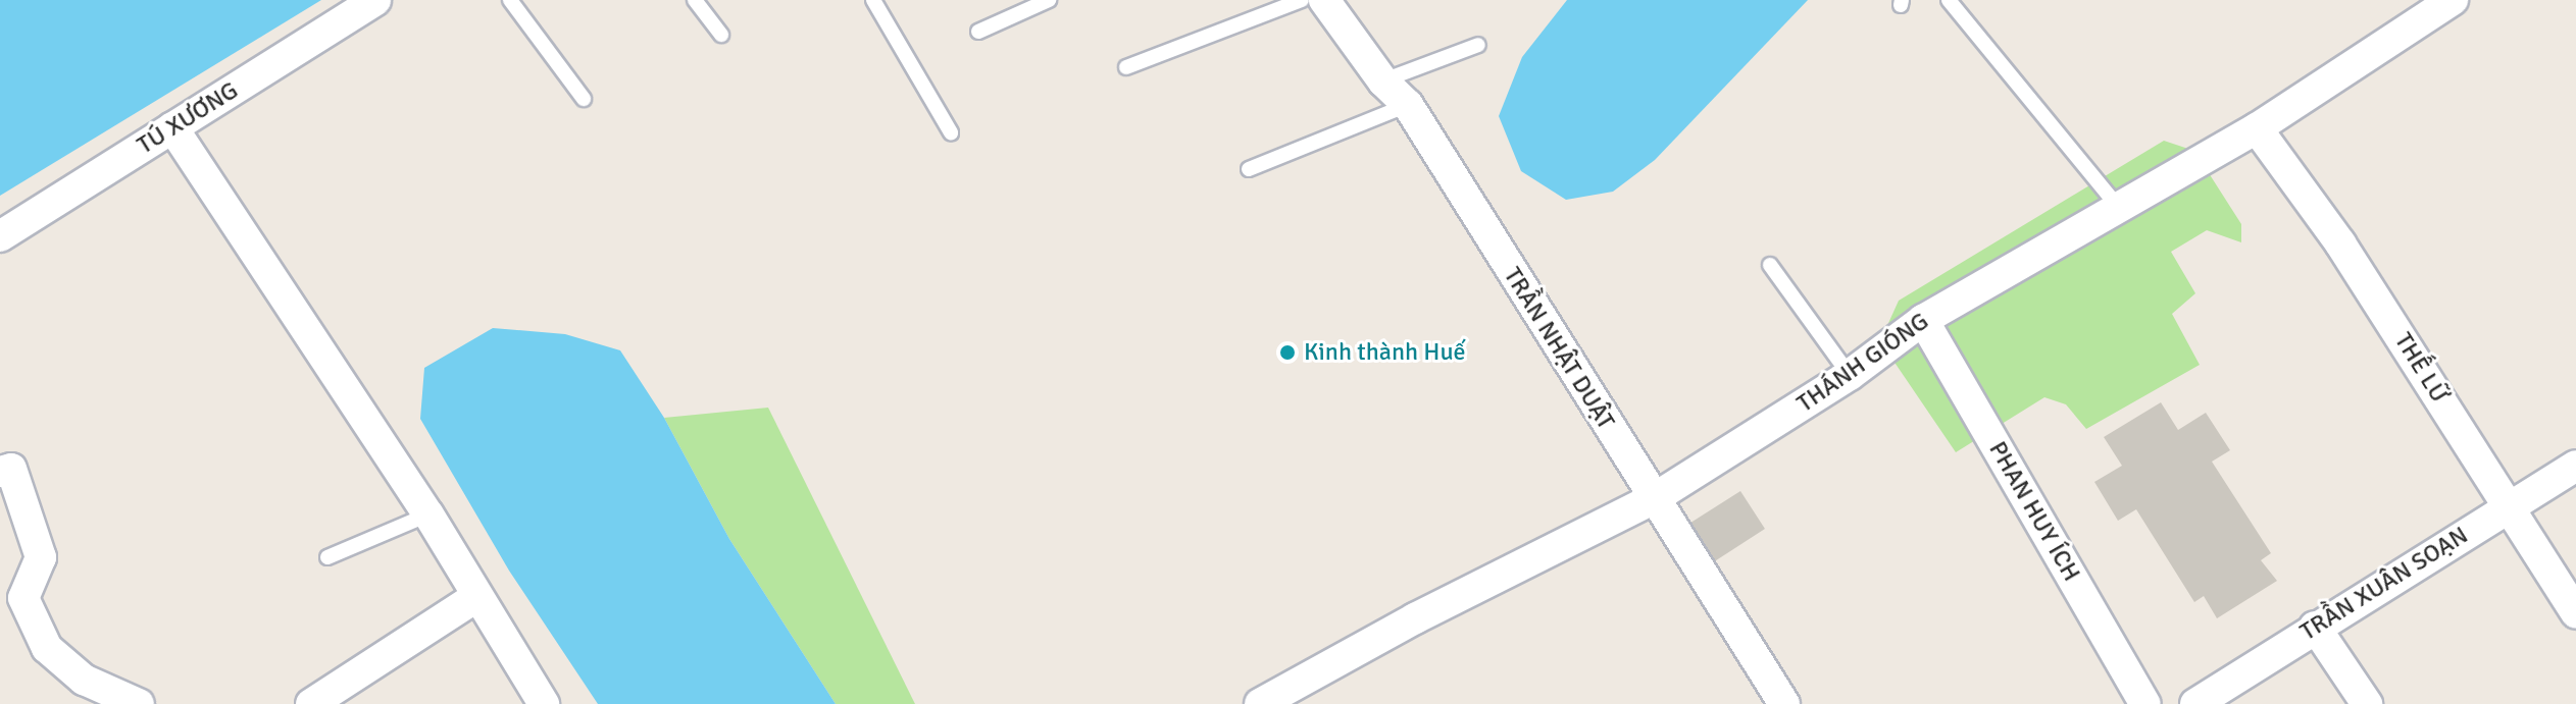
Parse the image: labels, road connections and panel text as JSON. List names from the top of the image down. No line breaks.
{"streets":{"street":["TÚ XƯƠNG","TRẦN NHẬT DUẬT","THÁNH GIÓNG","THẾ LỮ","PHAN HUY ÍCH","TRẦN XUÂN SOẠN"]},"crossings":[["TRẦN NHẬT DUẬT","THÁNH GIÓNG"],["THÁNH GIÓNG","THẾ LỮ"],["THÁNH GIÓNG","PHAN HUY ÍCH"],["THẾ LỮ","TRẦN XUÂN SOẠN"]],"places":["Kinh thành Huế"]}
